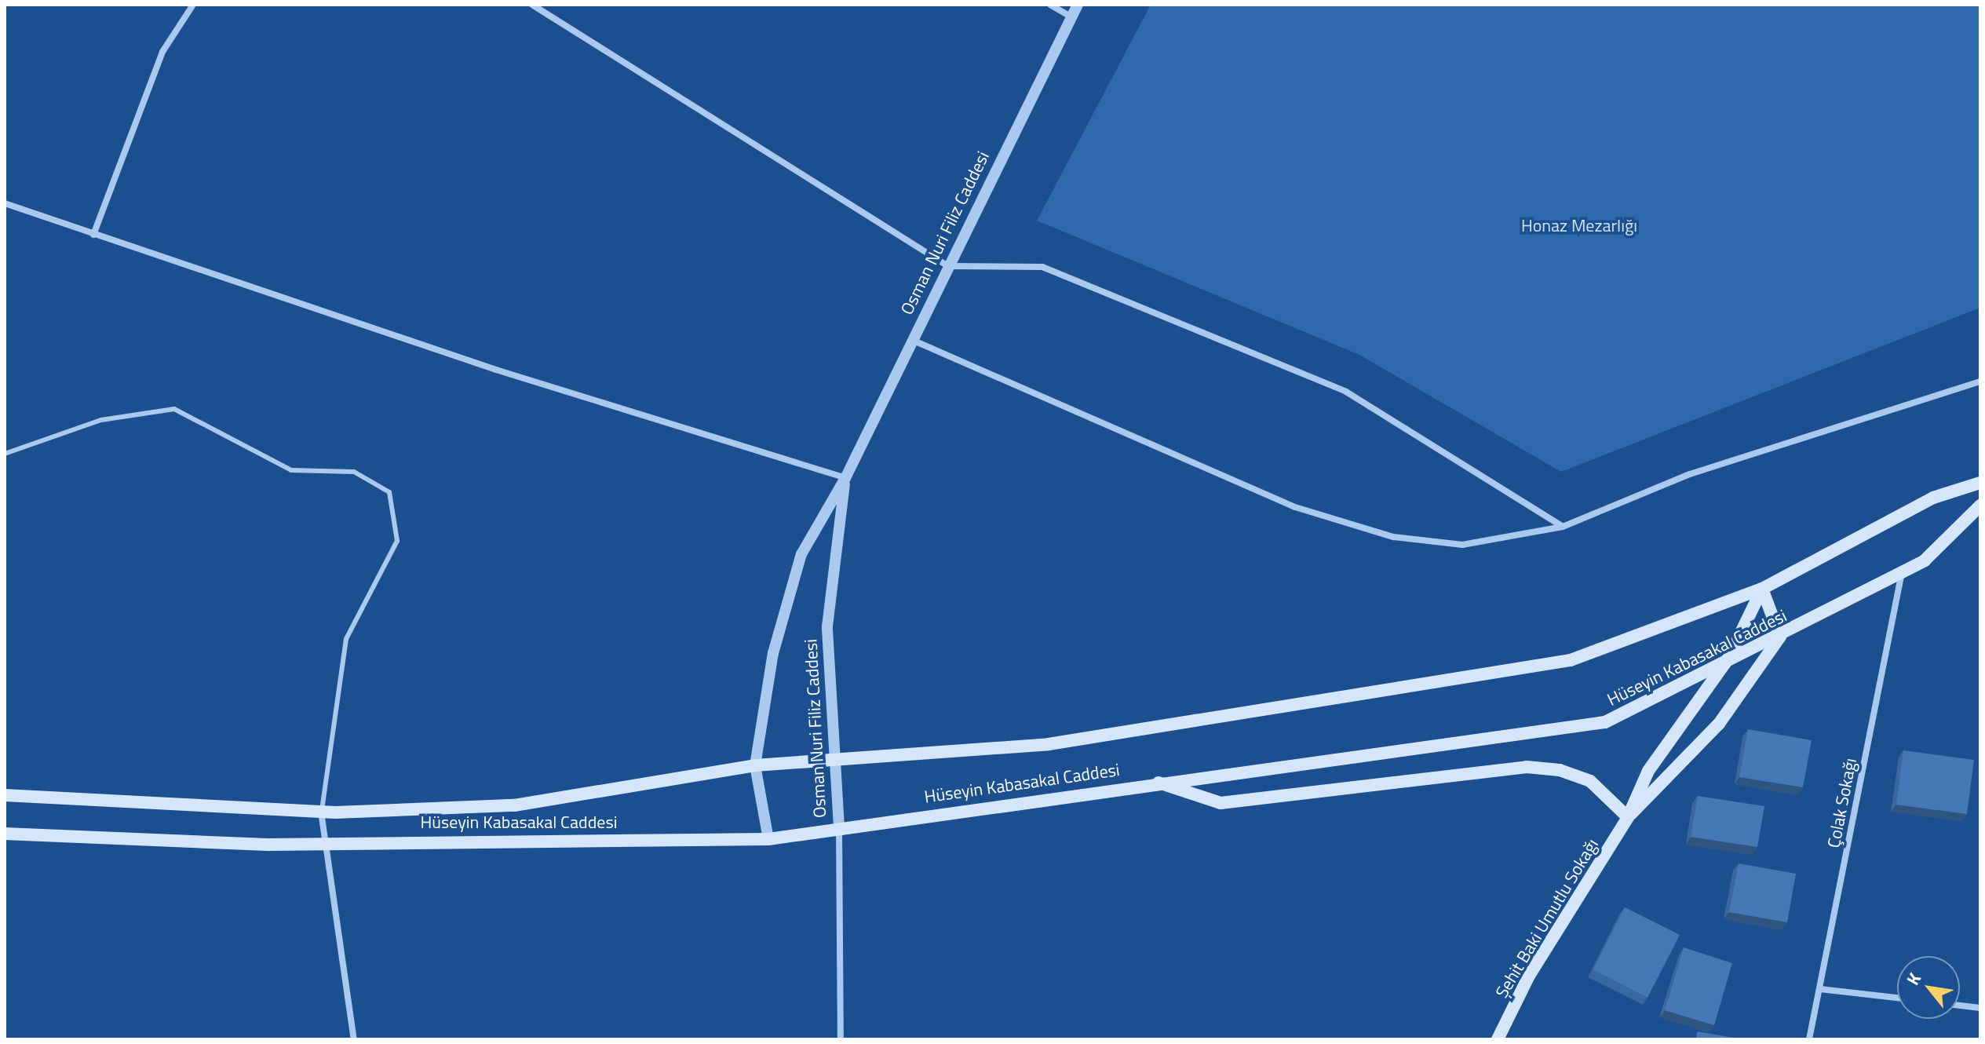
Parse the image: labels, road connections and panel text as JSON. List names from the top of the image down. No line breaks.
{"streets":{"main road":["Hüseyin Kabasakal Caddesi","Şehit Baki Umutlu Sokağı"],"street":["Osman Nuri Filiz Caddesi","Çolak Sokağı"]},"crossings":[["Osman Nuri Filiz Caddesi","Hüseyin Kabasakal Caddesi"],["Hüseyin Kabasakal Caddesi","Çolak Sokağı"]],"parks":["Honaz Mezarlığı"],"north":"top left"}
